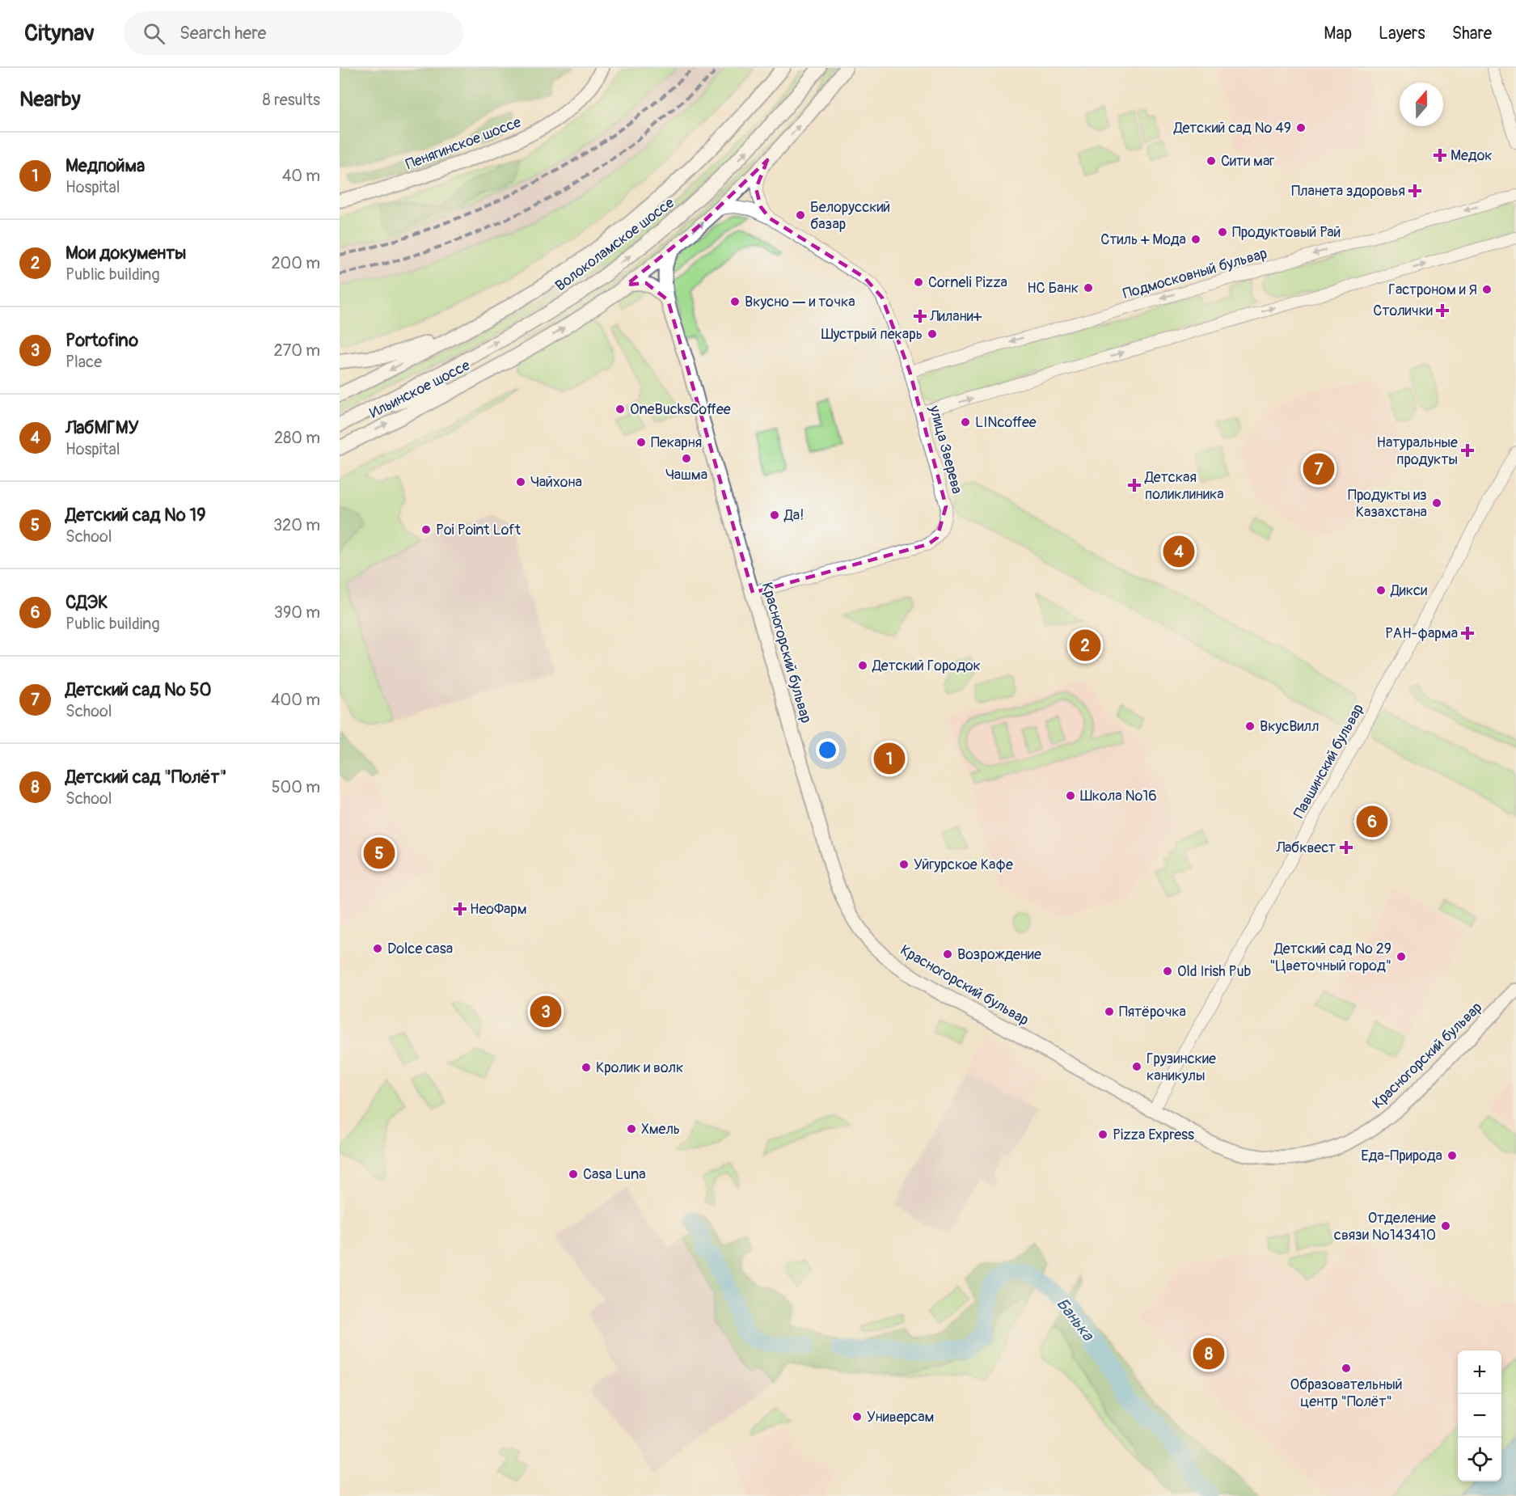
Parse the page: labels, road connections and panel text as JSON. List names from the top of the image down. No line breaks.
{"streets":{"main road":["Пенягинское шоссе","Волоколамское шоссе","Ильинское шоссе","Красногорский бульвар"],"street":["Подмосковный бульвар","улица Зверева","Павшинский бульвар"]},"crossings":[["Подмосковный бульвар","улица Зверева"],["улица Зверева","Красногорский бульвар"],["Красногорский бульвар","Павшинский бульвар"]],"water":["Банька"],"places":{"other":["Детский сад № 49","Сити маг","Белорусский базар","Продуктовый Рай","Стиль + Мода","Corneli Pizza","НС Банк","Гастроном и Я","Вкусно — и точка","Шустрый пекарь","OneBucksCoffee","LINcoffee","Пекарня","Чашма","Чайхона","Продукты из Казахстана","Да!","Poi Point Loft","Дикси","Детский Городок","ВкусВилл","Школа №16","Уйгурское Кафе","Dolce casa","Возрождение","Детский сад № 29 \"Цветочный город\"","Old Irish Pub","Пятёрочка","Грузинские каникулы","Кролик и волк","Хмель","Pizza Express","Еда-Природа","Casa Luna","Отделение связи №143410","Образовательный центр \"Полёт\"","Универсам"],"health":["Медок","Планета здоровья","Столички","Лилани+","Натуральные продукты","Детская поликлиника","РАН-фарма","Лабквест","НеоФарм"]},"north":"top","page":{"header":"Citynav","search":"Search here","nav":["Map","Layers","Share"],"heading":["Nearby","8 results"],"list":[{"mark":"1","name":"Медпойма","note":"Hospital","value":"40 m"},{"mark":"2","name":"Мои документы","note":"Public building","value":"200 m"},{"mark":"3","name":"Portofino","note":"Place","value":"270 m"},{"mark":"4","name":"ЛабМГМУ","note":"Hospital","value":"280 m"},{"mark":"5","name":"Детский сад № 19","note":"School","value":"320 m"},{"mark":"6","name":"СДЭК","note":"Public building","value":"390 m"},{"mark":"7","name":"Детский сад № 50","note":"School","value":"400 m"},{"mark":"8","name":"Детский сад \"Полёт\"","note":"School","value":"500 m"}],"pins":["7","4","2","1","6","5","3","8"],"map_buttons":["+","−"]}}
